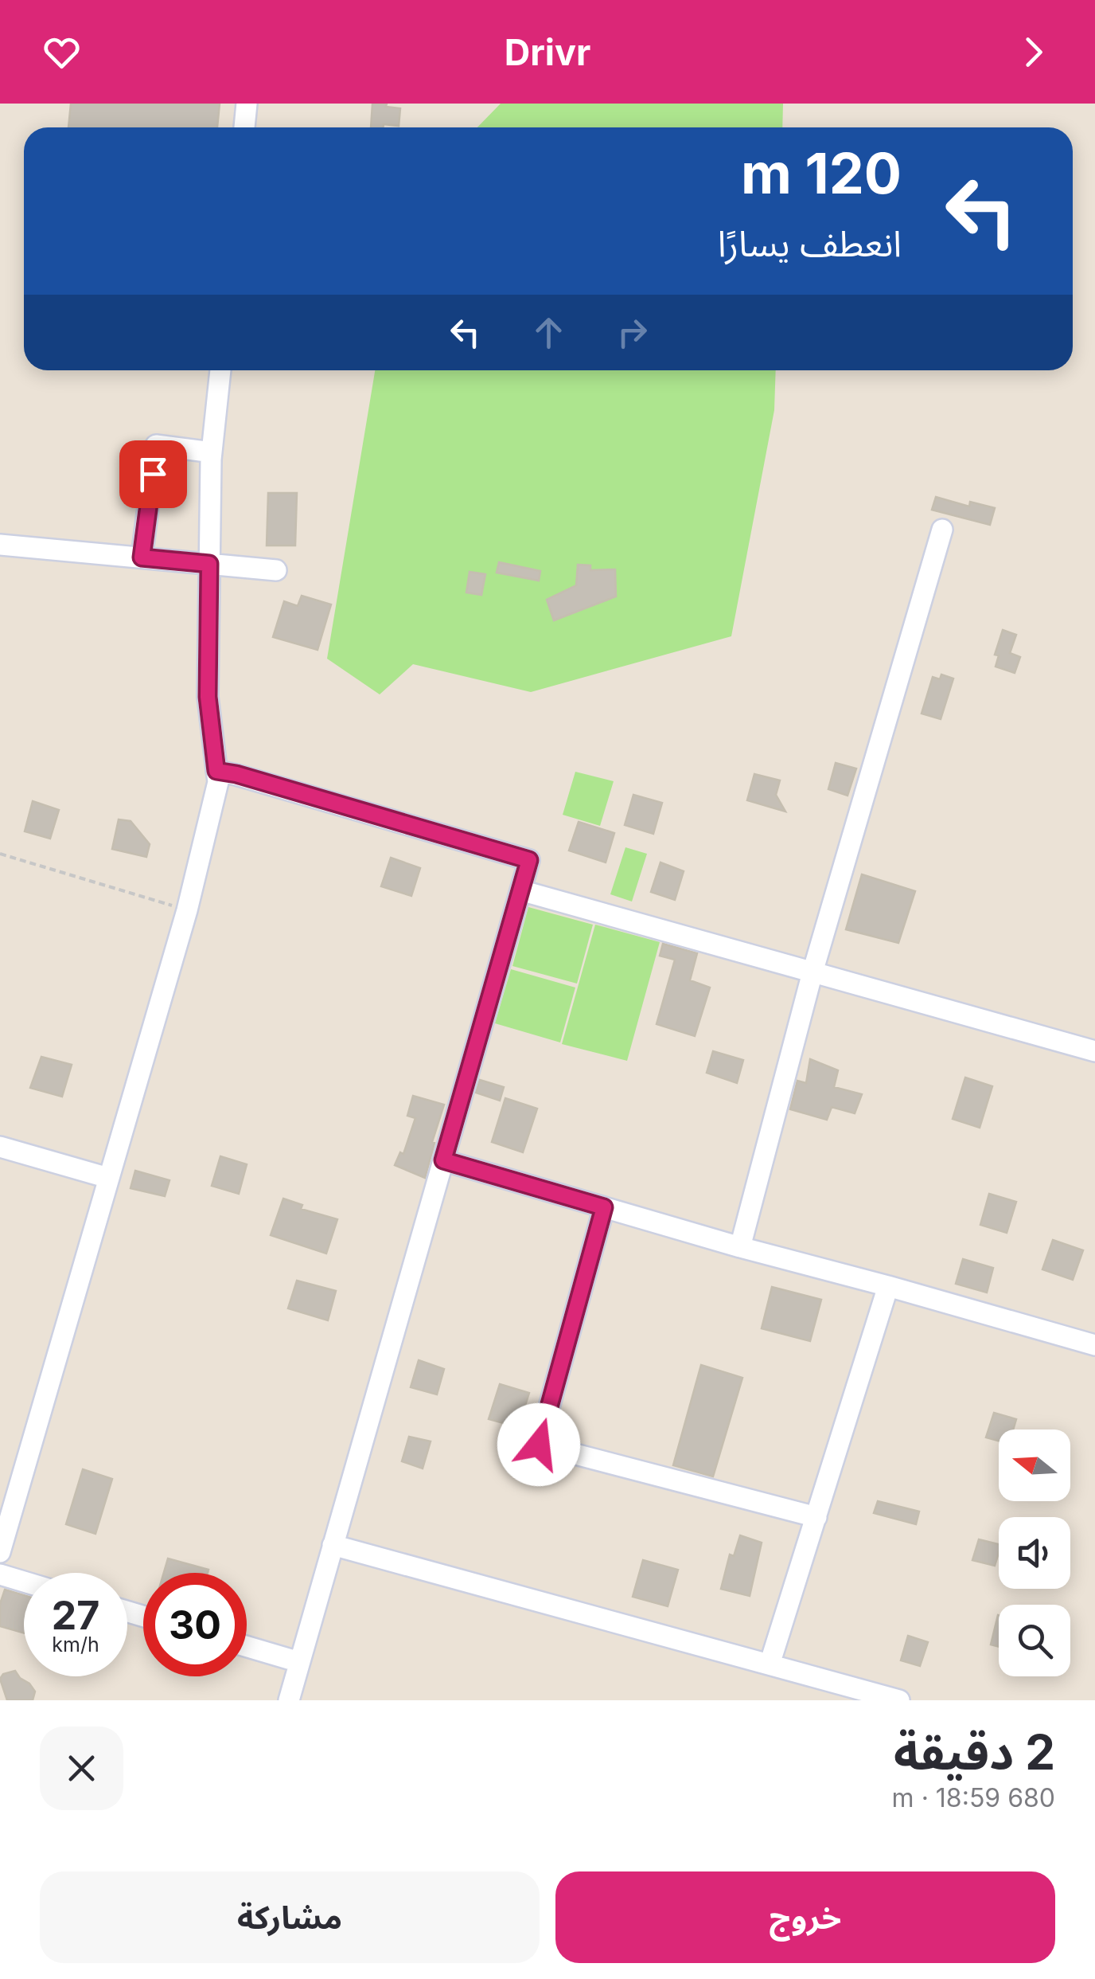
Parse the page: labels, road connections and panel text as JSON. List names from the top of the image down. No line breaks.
{"north":"left","page":{"header":"Drivr","turn":["120 m","انعطف يسارًا"],"speed":"27 km/h","limit":"30","heading":["2 دقيقة","680 m · 18:59"],"buttons":["خروج","مشاركة"]}}
